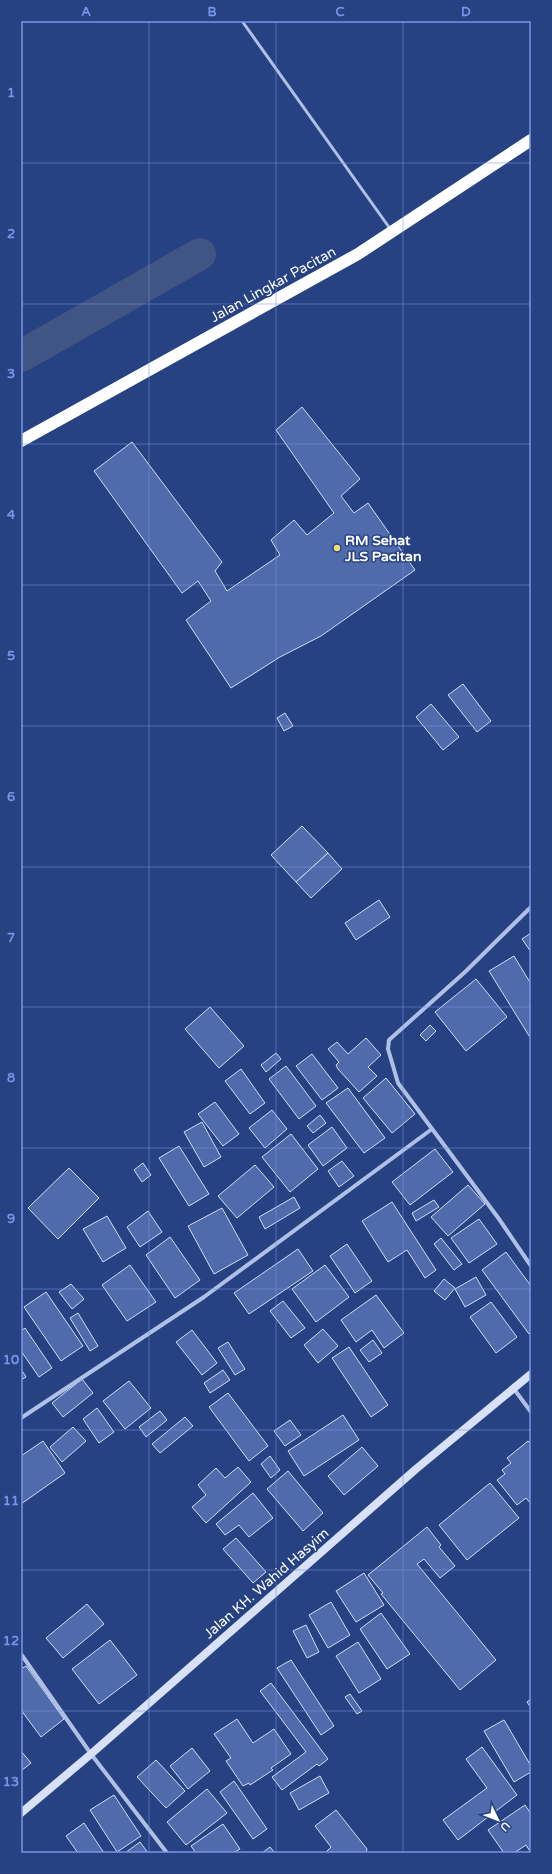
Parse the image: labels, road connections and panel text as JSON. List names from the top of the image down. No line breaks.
{"streets":{"highway":["Jalan Lingkar Pacitan"],"street":["Jalan KH. Wahid Hasyim"]},"places":["RM Sehat JLS Pacitan"],"north":"bottom right","grid":{"columns":["A","B","C","D"],"rows":["1","2","3","4","5","6","7","8","9","10","11","12","13"]}}
